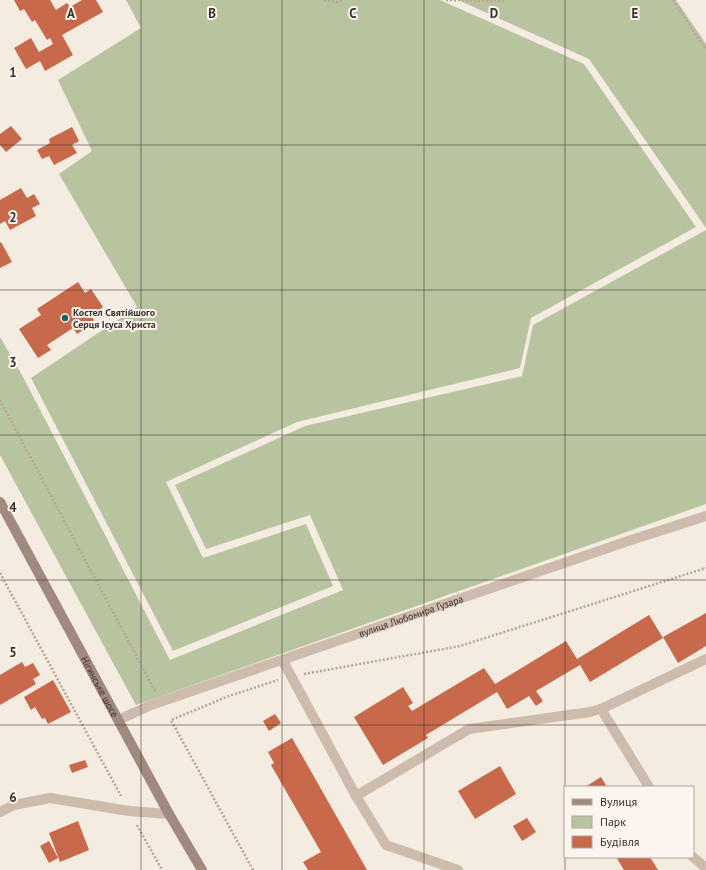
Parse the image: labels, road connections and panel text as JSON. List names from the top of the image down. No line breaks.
{"streets":{"main road":["Нігинське шосе"],"street":["вулиця Любомира Гузара"]},"crossings":[["вулиця Любомира Гузара","Нігинське шосе"]],"places":["Костел Святійшого Серця Ісуса Христа"],"legend":["Вулиця","Парк","Будівля"],"grid":{"columns":["A","B","C","D","E"],"rows":["1","2","3","4","5","6"]}}
